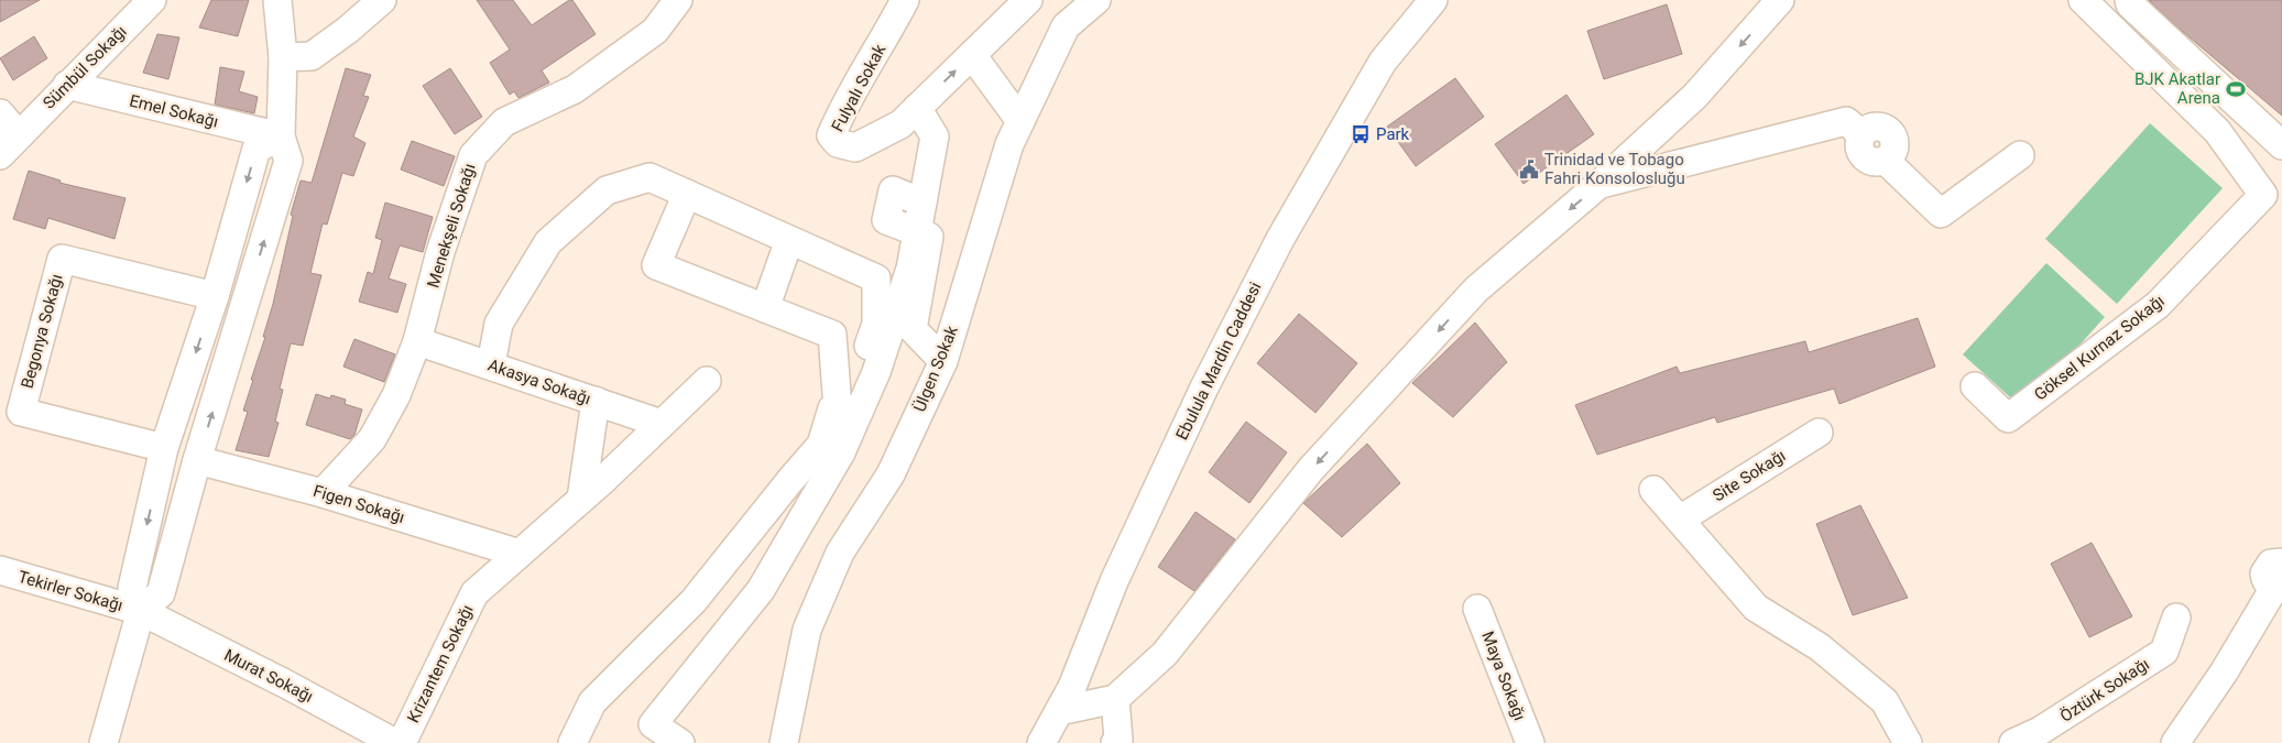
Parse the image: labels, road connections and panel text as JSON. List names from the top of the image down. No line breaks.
{"streets":{"street":["Sümbül Sokağı","Fulyalı Sokak","Emel Sokağı","Menekşeli Sokağı","Begonya Sokağı","Göksel Kurnaz Sokağı","Ebulula Mardin Caddesi","Ülgen Sokak","Akasya Sokağı","Site Sokağı","Figen Sokağı","Tekirler Sokağı","Krizantem Sokağı","Murat Sokağı","Maya Sokağı","Öztürk Sokağı"]},"crossings":[["Sümbül Sokağı","Emel Sokağı"],["Menekşeli Sokağı","Akasya Sokağı"],["Menekşeli Sokağı","Figen Sokağı"],["Akasya Sokağı","Krizantem Sokağı"],["Figen Sokağı","Krizantem Sokağı"],["Tekirler Sokağı","Murat Sokağı"]],"places":{"sports":["BJK Akatlar Arena"],"bus stop":["Park"],"public building":["Trinidad ve Tobago Fahri Konsolosluğu"]}}
